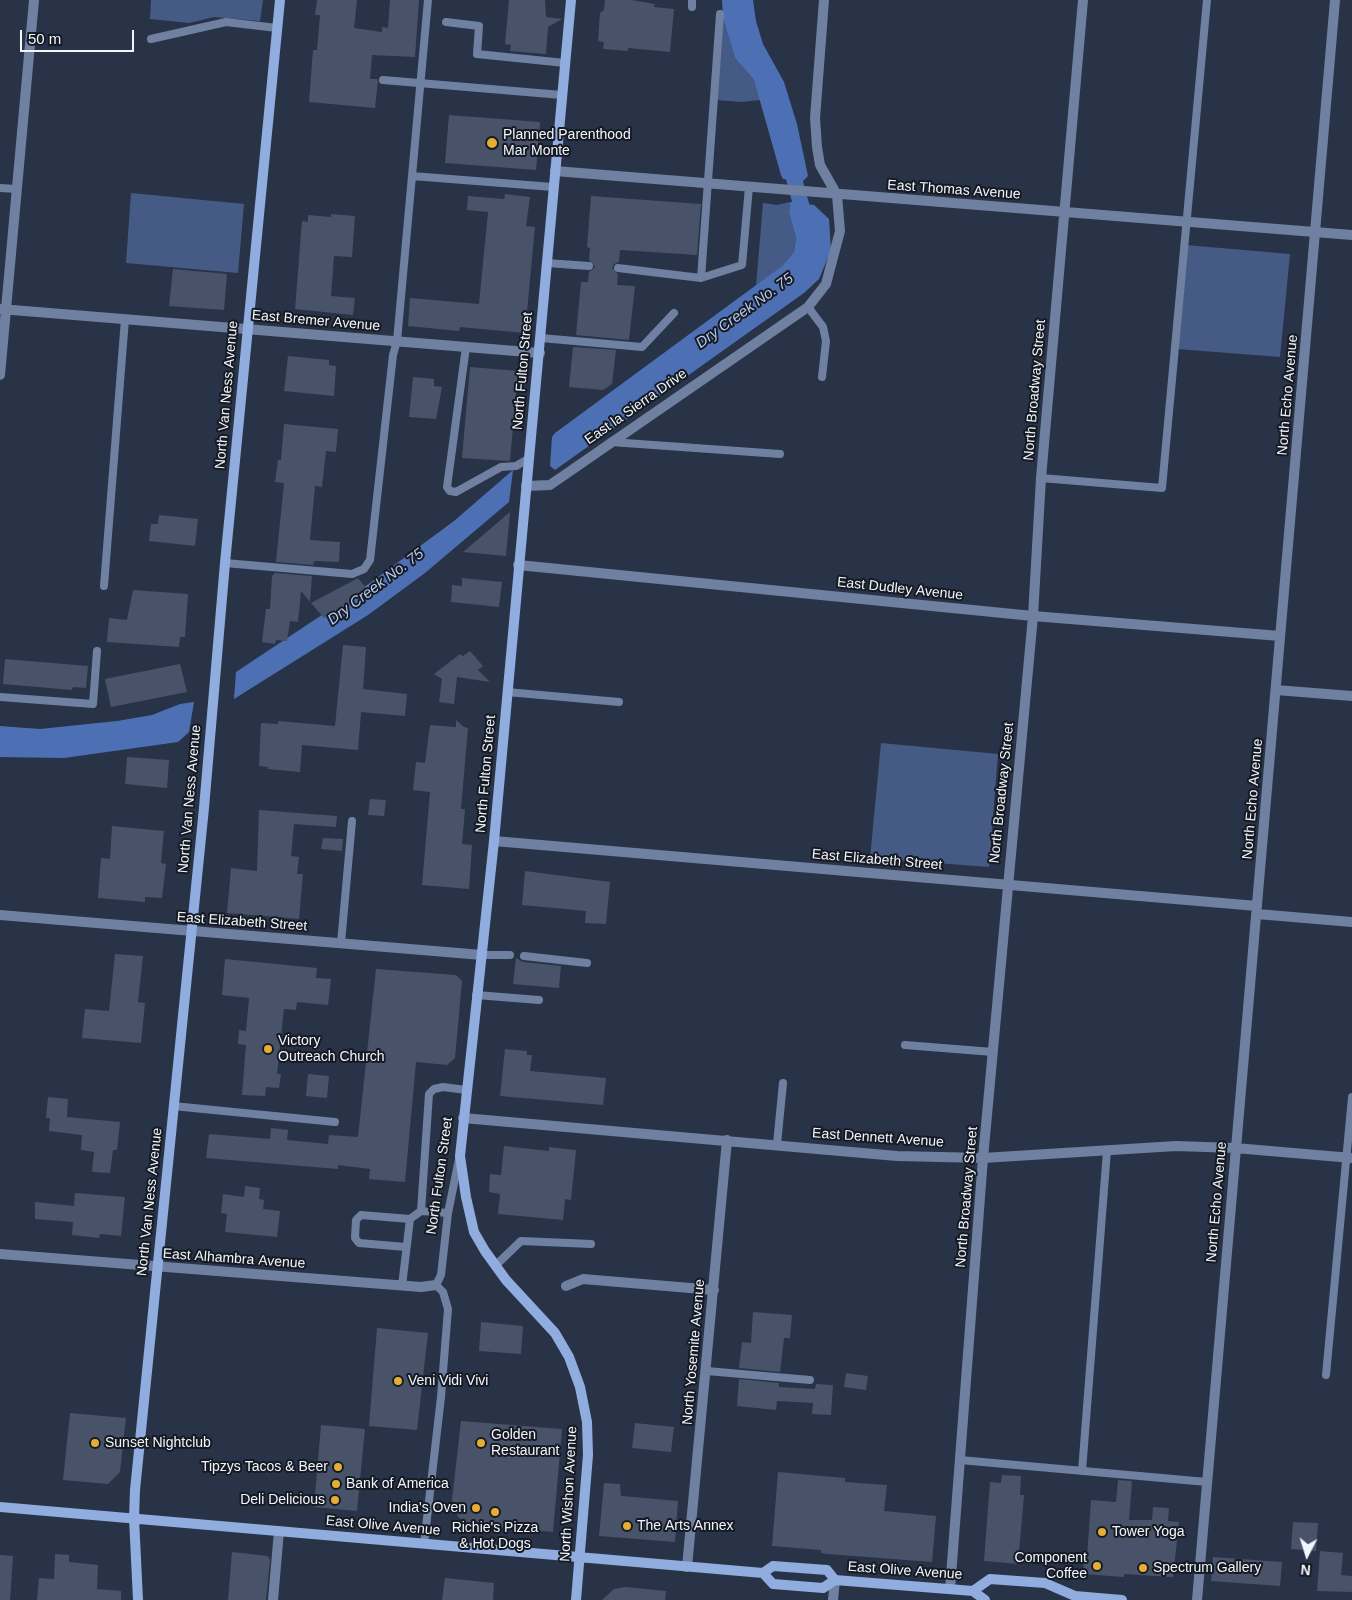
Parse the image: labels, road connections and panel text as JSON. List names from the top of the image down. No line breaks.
{"streets":{"main road":["North Fulton Street","North Van Ness Avenue","North Wishon Avenue","East Olive Avenue"],"street":["East Thomas Avenue","East Bremer Avenue","North Broadway Street","North Echo Avenue","East la Sierra Drive","East Dudley Avenue","East Elizabeth Street","East Dennett Avenue","East Alhambra Avenue","North Yosemite Avenue"]},"crossings":[["East Thomas Avenue","North Fulton Street"],["East Thomas Avenue","North Broadway Street"],["East Thomas Avenue","North Echo Avenue"],["East Thomas Avenue","East la Sierra Drive"],["East Bremer Avenue","North Fulton Street"],["East Bremer Avenue","North Van Ness Avenue"],["North Fulton Street","East la Sierra Drive"],["North Fulton Street","East Dudley Avenue"],["North Fulton Street","East Elizabeth Street"],["North Fulton Street","East Dennett Avenue"],["North Fulton Street","East Alhambra Avenue"],["North Fulton Street","North Wishon Avenue"],["North Broadway Street","East Dudley Avenue"],["North Broadway Street","East Elizabeth Street"],["North Broadway Street","East Dennett Avenue"],["North Broadway Street","East Olive Avenue"],["North Van Ness Avenue","East Elizabeth Street"],["North Van Ness Avenue","East Alhambra Avenue"],["North Van Ness Avenue","East Olive Avenue"],["North Echo Avenue","East Dudley Avenue"],["North Echo Avenue","East Elizabeth Street"],["North Echo Avenue","East Dennett Avenue"],["East Dennett Avenue","North Yosemite Avenue"],["North Yosemite Avenue","East Olive Avenue"],["North Wishon Avenue","East Olive Avenue"]],"water":["Dry Creek No. 75"],"places":["Planned Parenthood Mar Monte","Victory Outreach Church","Veni Vidi Vivi","Sunset Nightclub","Golden Restaurant","Tipzys Tacos & Beer","Bank of America","Deli Delicious","India's Oven","Richie's Pizza & Hot Dogs","The Arts Annex","Tower Yoga","Component Coffee","Spectrum Gallery"],"scale_bar":"50 m","north":"bottom"}
